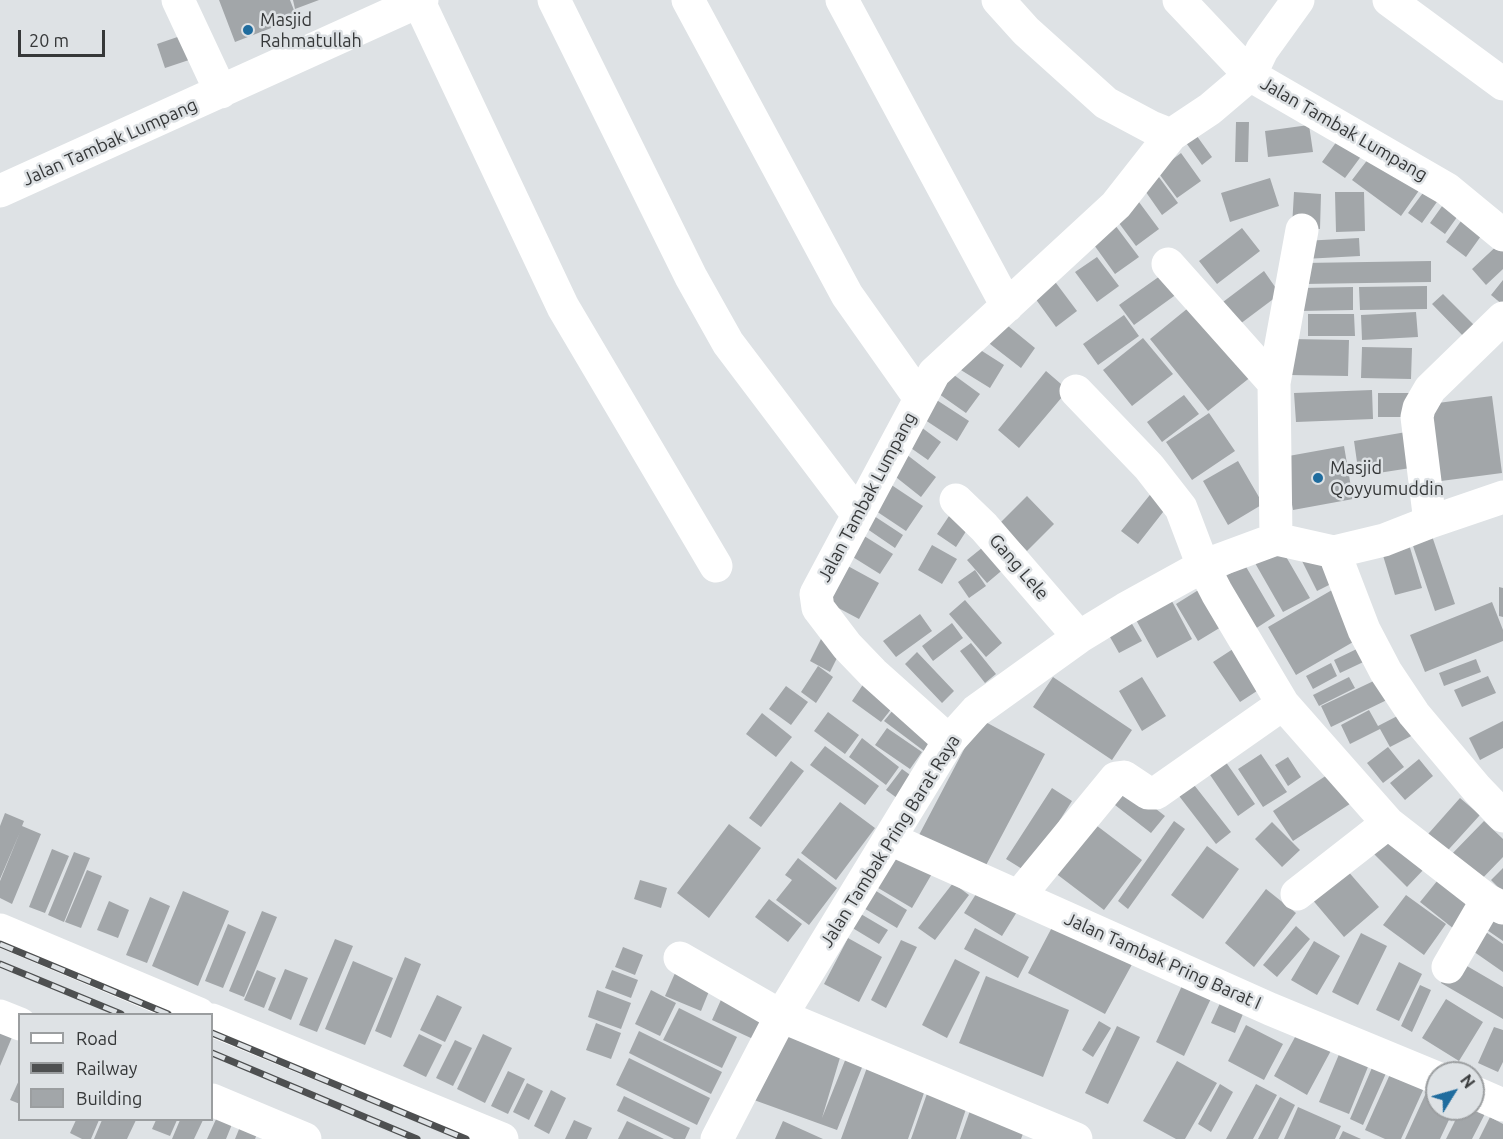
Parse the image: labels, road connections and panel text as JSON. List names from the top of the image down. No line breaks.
{"streets":{"street":["Jalan Tambak Lumpang","Gang Lele","Jalan Tambak Pring Barat Raya","Jalan Tambak Pring Barat I"]},"crossings":[["Jalan Tambak Lumpang","Jalan Tambak Pring Barat Raya"],["Gang Lele","Jalan Tambak Pring Barat Raya"],["Jalan Tambak Pring Barat Raya","Jalan Tambak Pring Barat I"]],"places":["Masjid Rahmatullah","Masjid Qoyyumuddin"],"legend":["Road","Railway","Building"],"scale_bar":"20 m","north":"top right"}
